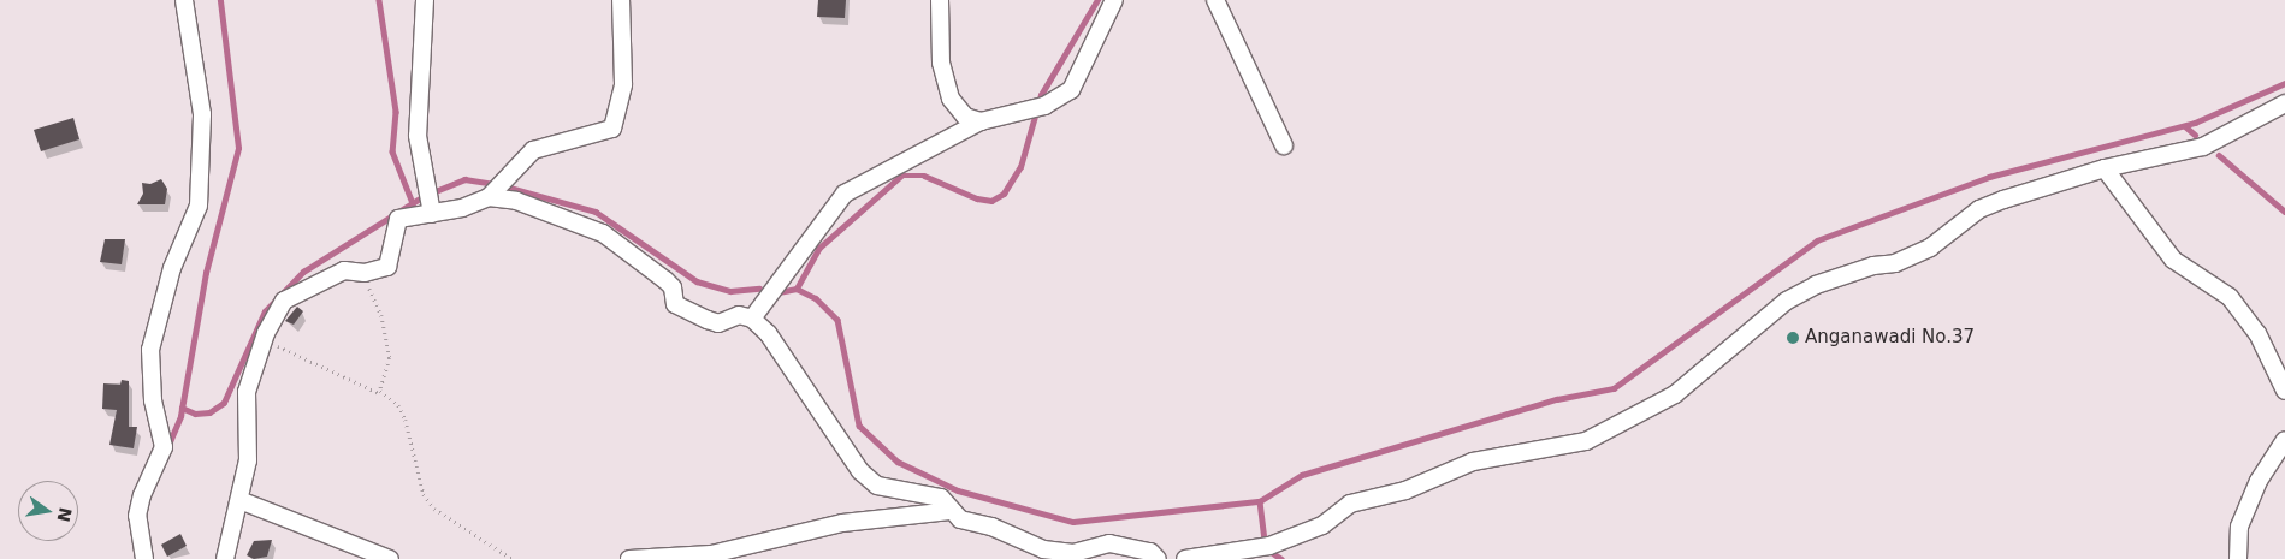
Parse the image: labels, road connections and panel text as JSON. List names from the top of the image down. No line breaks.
{"places":["Anganawadi No.37"],"north":"right"}
